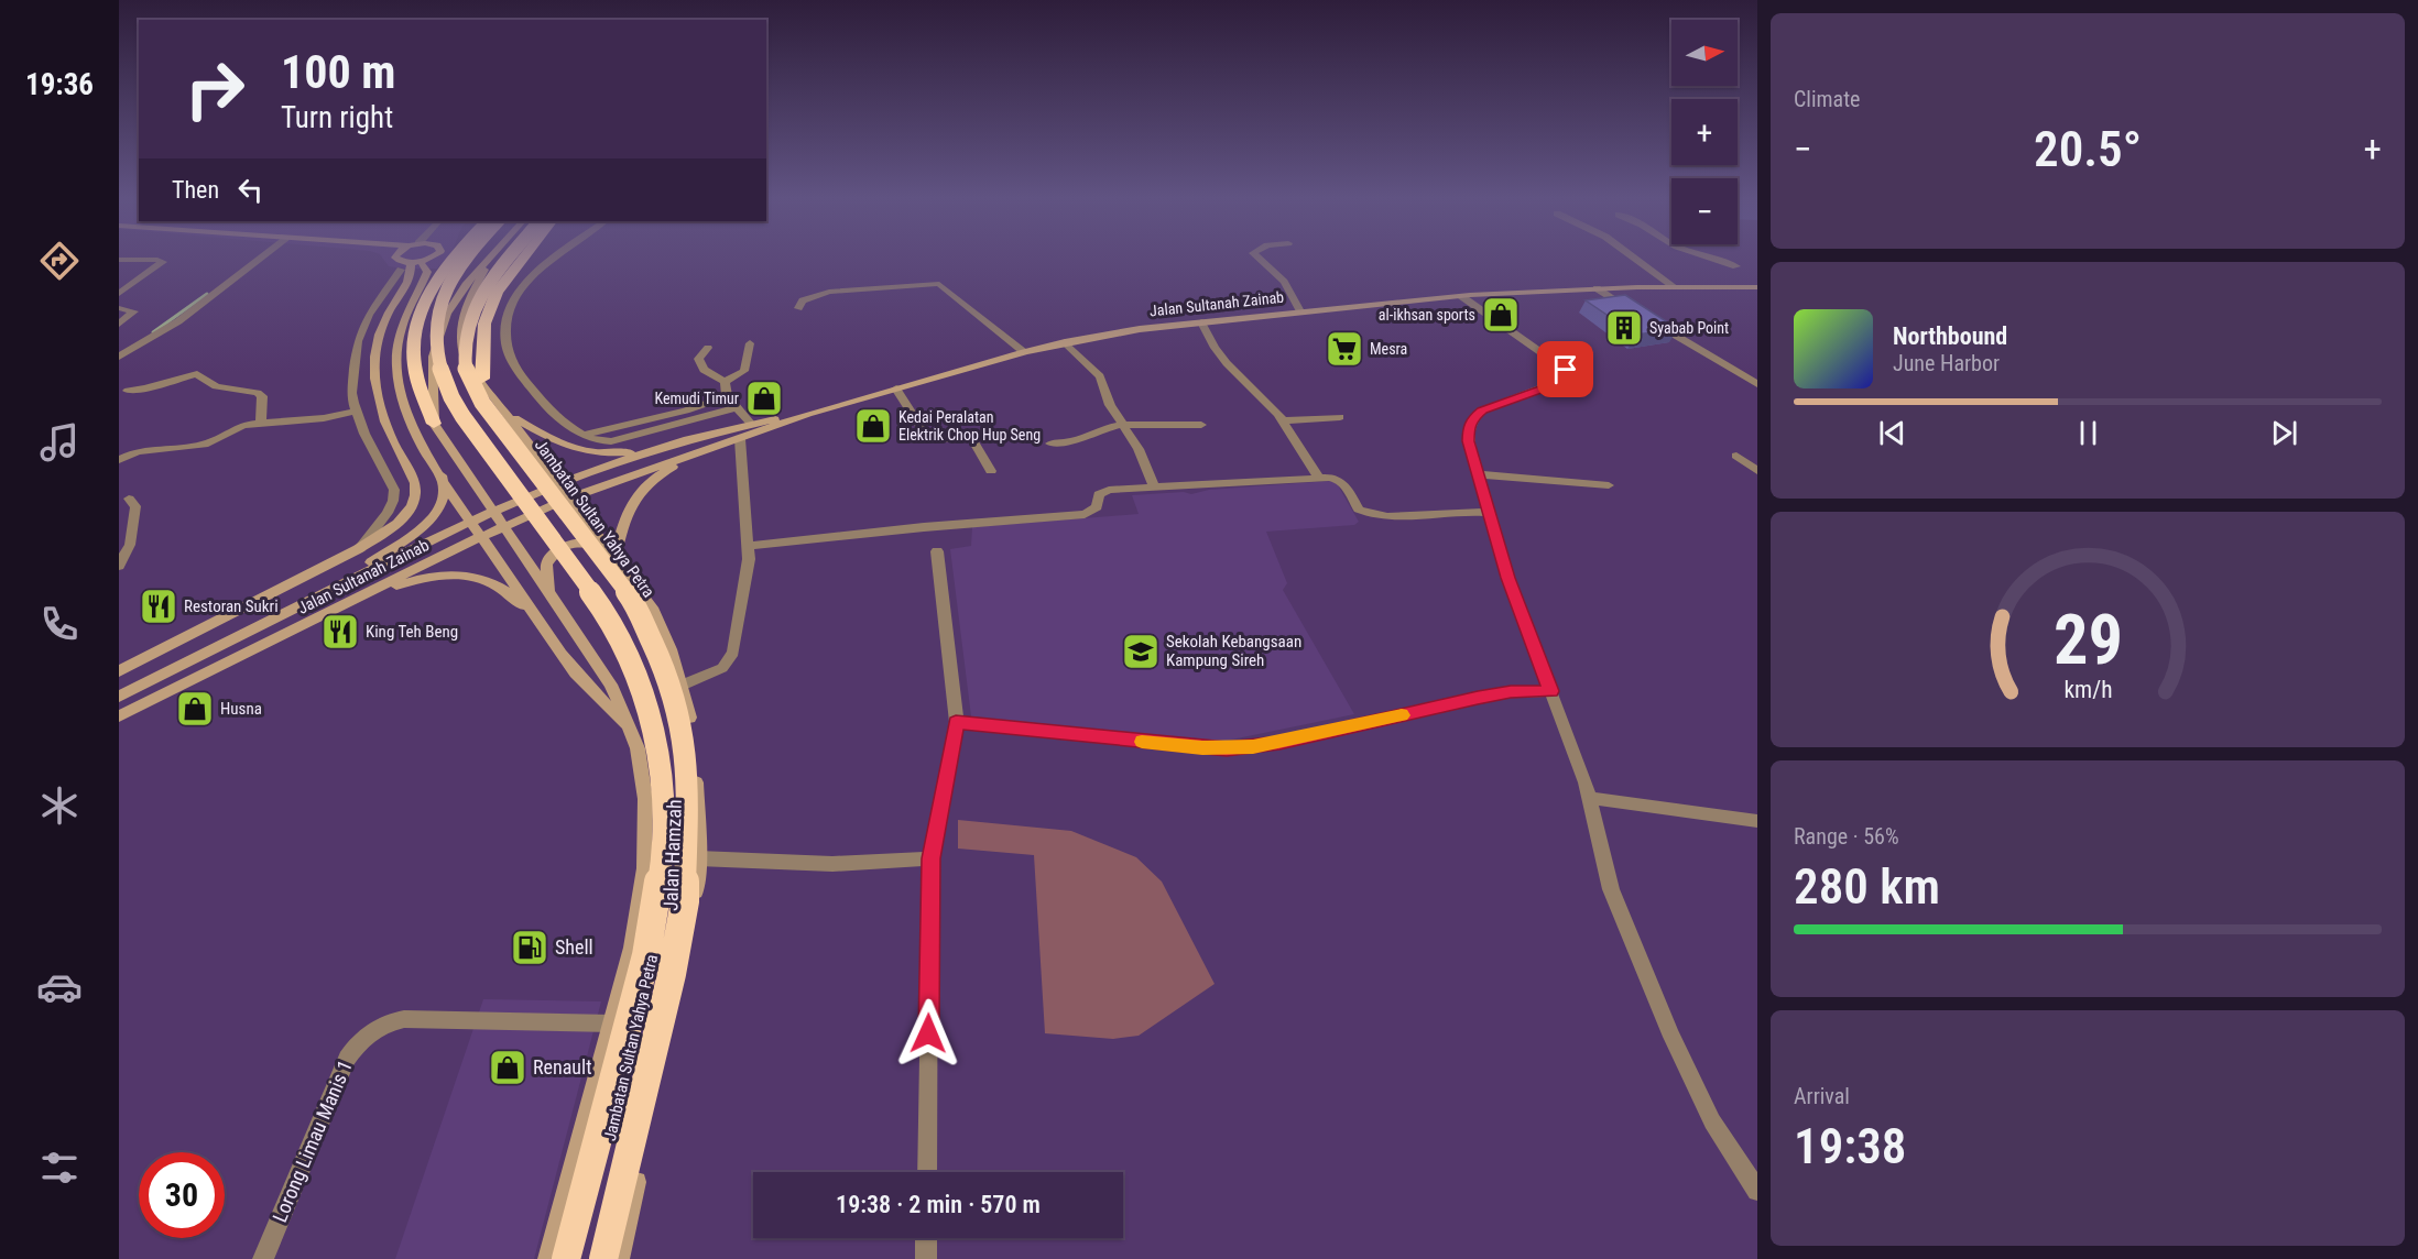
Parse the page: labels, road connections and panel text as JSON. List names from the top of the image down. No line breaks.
{"streets":{"highway":["Jambatan Sultan Yahya Petra"],"main road":["Jalan Sultanah Zainab","Jalan Hamzah"],"street":["Lorong Limau Manis 1"]},"crossings":[["Jalan Sultanah Zainab","Jalan Hamzah"],["Jalan Hamzah","Lorong Limau Manis 1"]],"places":{"shop":["al-ikhsan sports","Kemudi Timur","Kedai Peralatan Elektrik Chop Hup Seng","Husna","Renault"],"building":["Syabab Point"],"supermarket":["Mesra"],"restaurant":["Restoran Sukri","King Teh Beng"],"school or university":["Sekolah Kebangsaan Kampung Sireh"],"fuel station":["Shell"]},"north":"right","page":{"tabs":"19:36","tile":["Climate",["Range · 56%","280 km"],["Arrival","19:38"]],"map_buttons":["+","−"],"turn":["100 m","Turn right"],"heat":["−","20.5°","+"],"then":"Then","song":["Northbound","June Harbor"],"limit":"30","trip":"19:38 · 2 min · 570 m","gauge":["29","km/h"]}}
